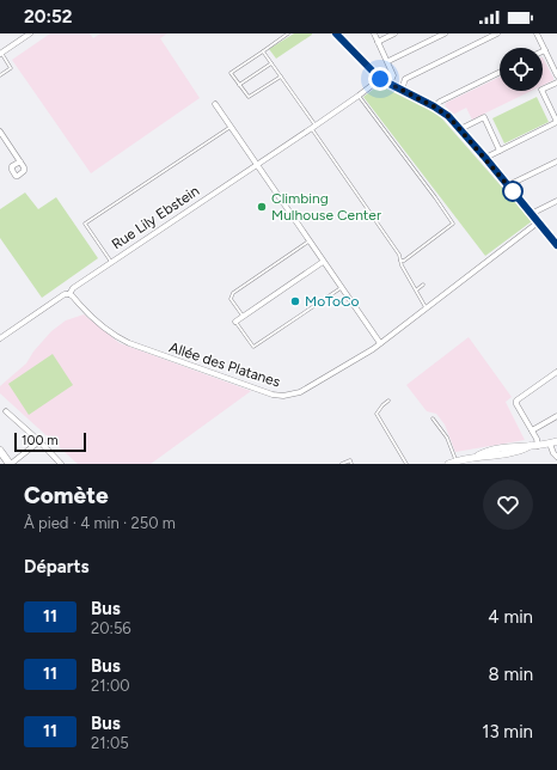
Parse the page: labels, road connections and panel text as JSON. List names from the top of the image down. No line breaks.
{"streets":{"street":["Rue Lily Ebstein","Allée des Platanes"]},"crossings":[["Rue Lily Ebstein","Allée des Platanes"]],"places":["Climbing Mulhouse Center","MoToCo"],"lines":["bus line 11"],"scale_bar":"100 m","page":{"status":"20:52","scale":"100 m","heading":[["Comète","À pied · 4 min · 250 m"],"Départs"],"list":[{"mark":"11","name":"Bus","note":"20:56","value":"4 min"},{"mark":"11","name":"Bus","note":"21:00","value":"8 min"},{"mark":"11","name":"Bus","note":"21:05","value":"13 min"}]}}
